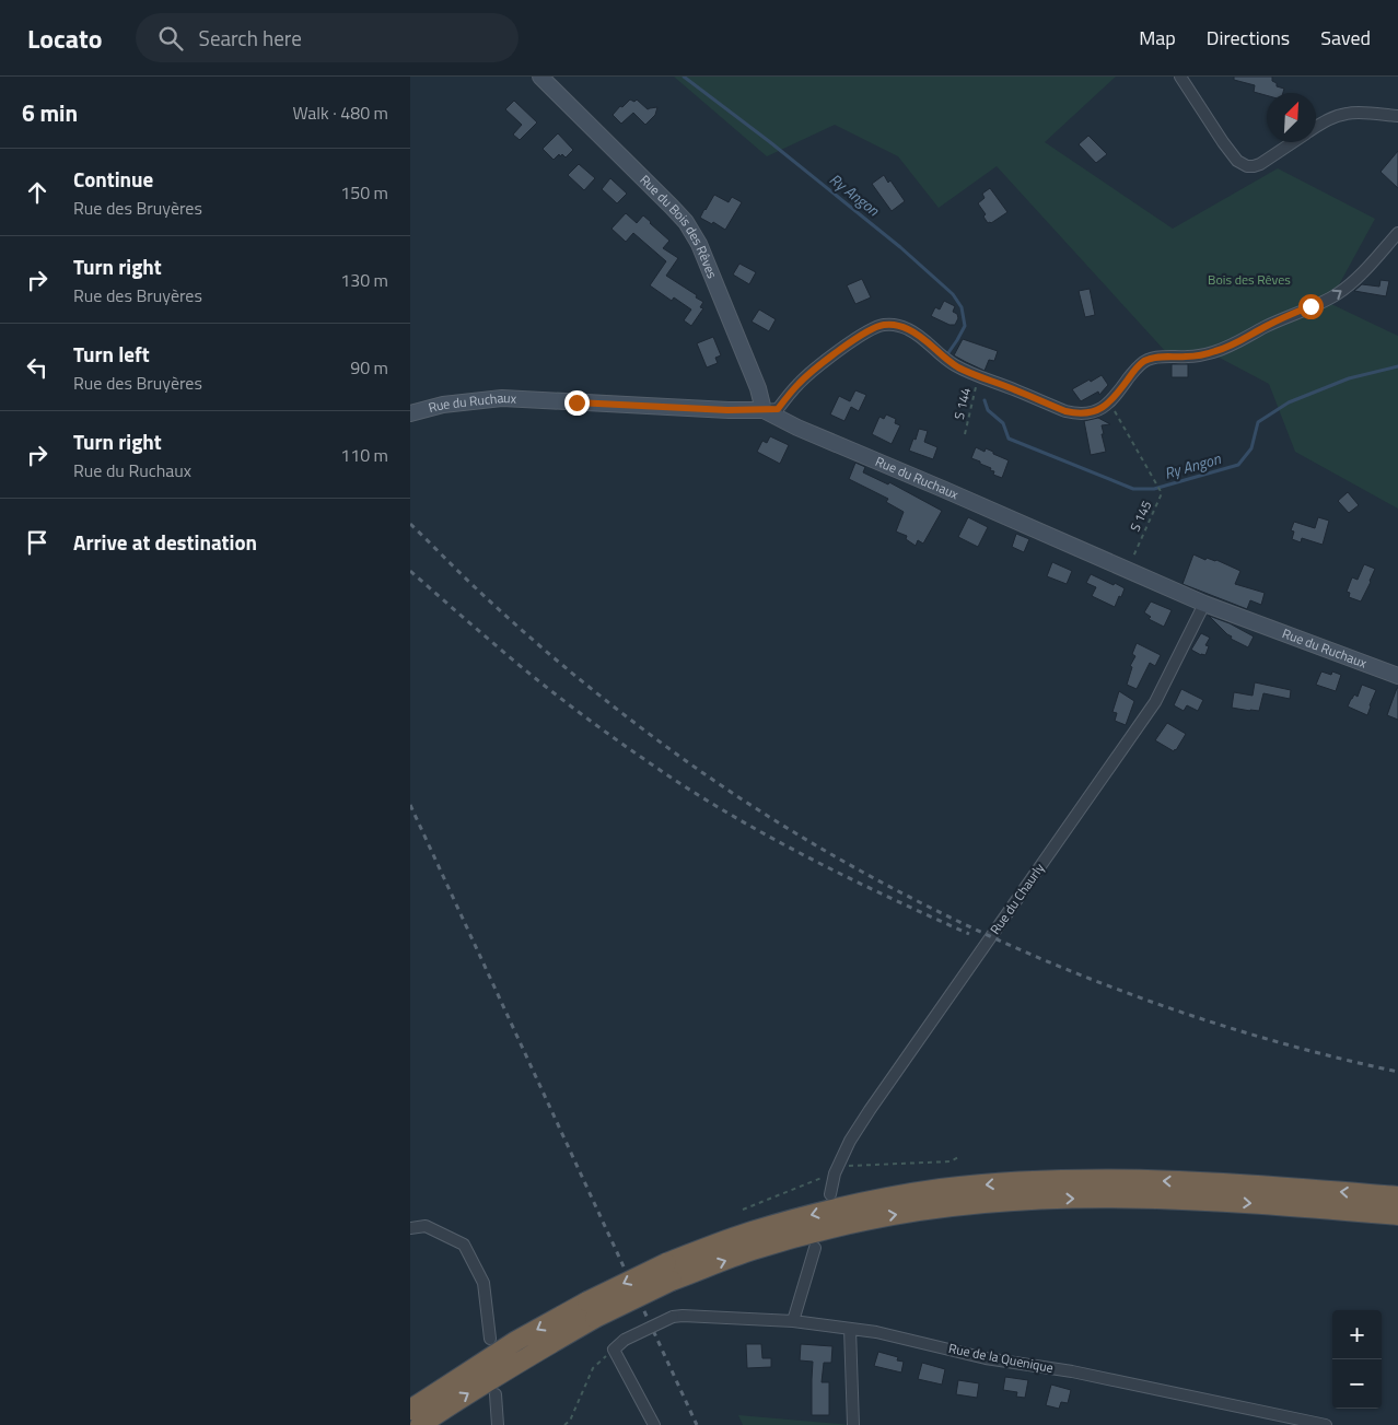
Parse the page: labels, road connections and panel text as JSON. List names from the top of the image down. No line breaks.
{"streets":{"street":["Rue du Bois des Rêves","Rue du Ruchaux","Rue du Chaurly","Rue de la Quenique"],"path":["S 144","S 145"]},"crossings":[["Rue du Bois des Rêves","Rue du Ruchaux"],["Rue du Ruchaux","Rue du Chaurly"]],"water":["Ry Angon"],"parks":["Bois des Rêves"],"north":"top right","page":{"header":"Locato","search":"Search here","nav":["Map","Directions","Saved"],"heading":["6 min","Walk · 480 m"],"list":[["Continue","Rue des Bruyères","150 m"],["Turn right","Rue des Bruyères","130 m"],["Turn left","Rue des Bruyères","90 m"],["Turn right","Rue du Ruchaux","110 m"],"Arrive at destination"],"map_buttons":["+","−"]}}
